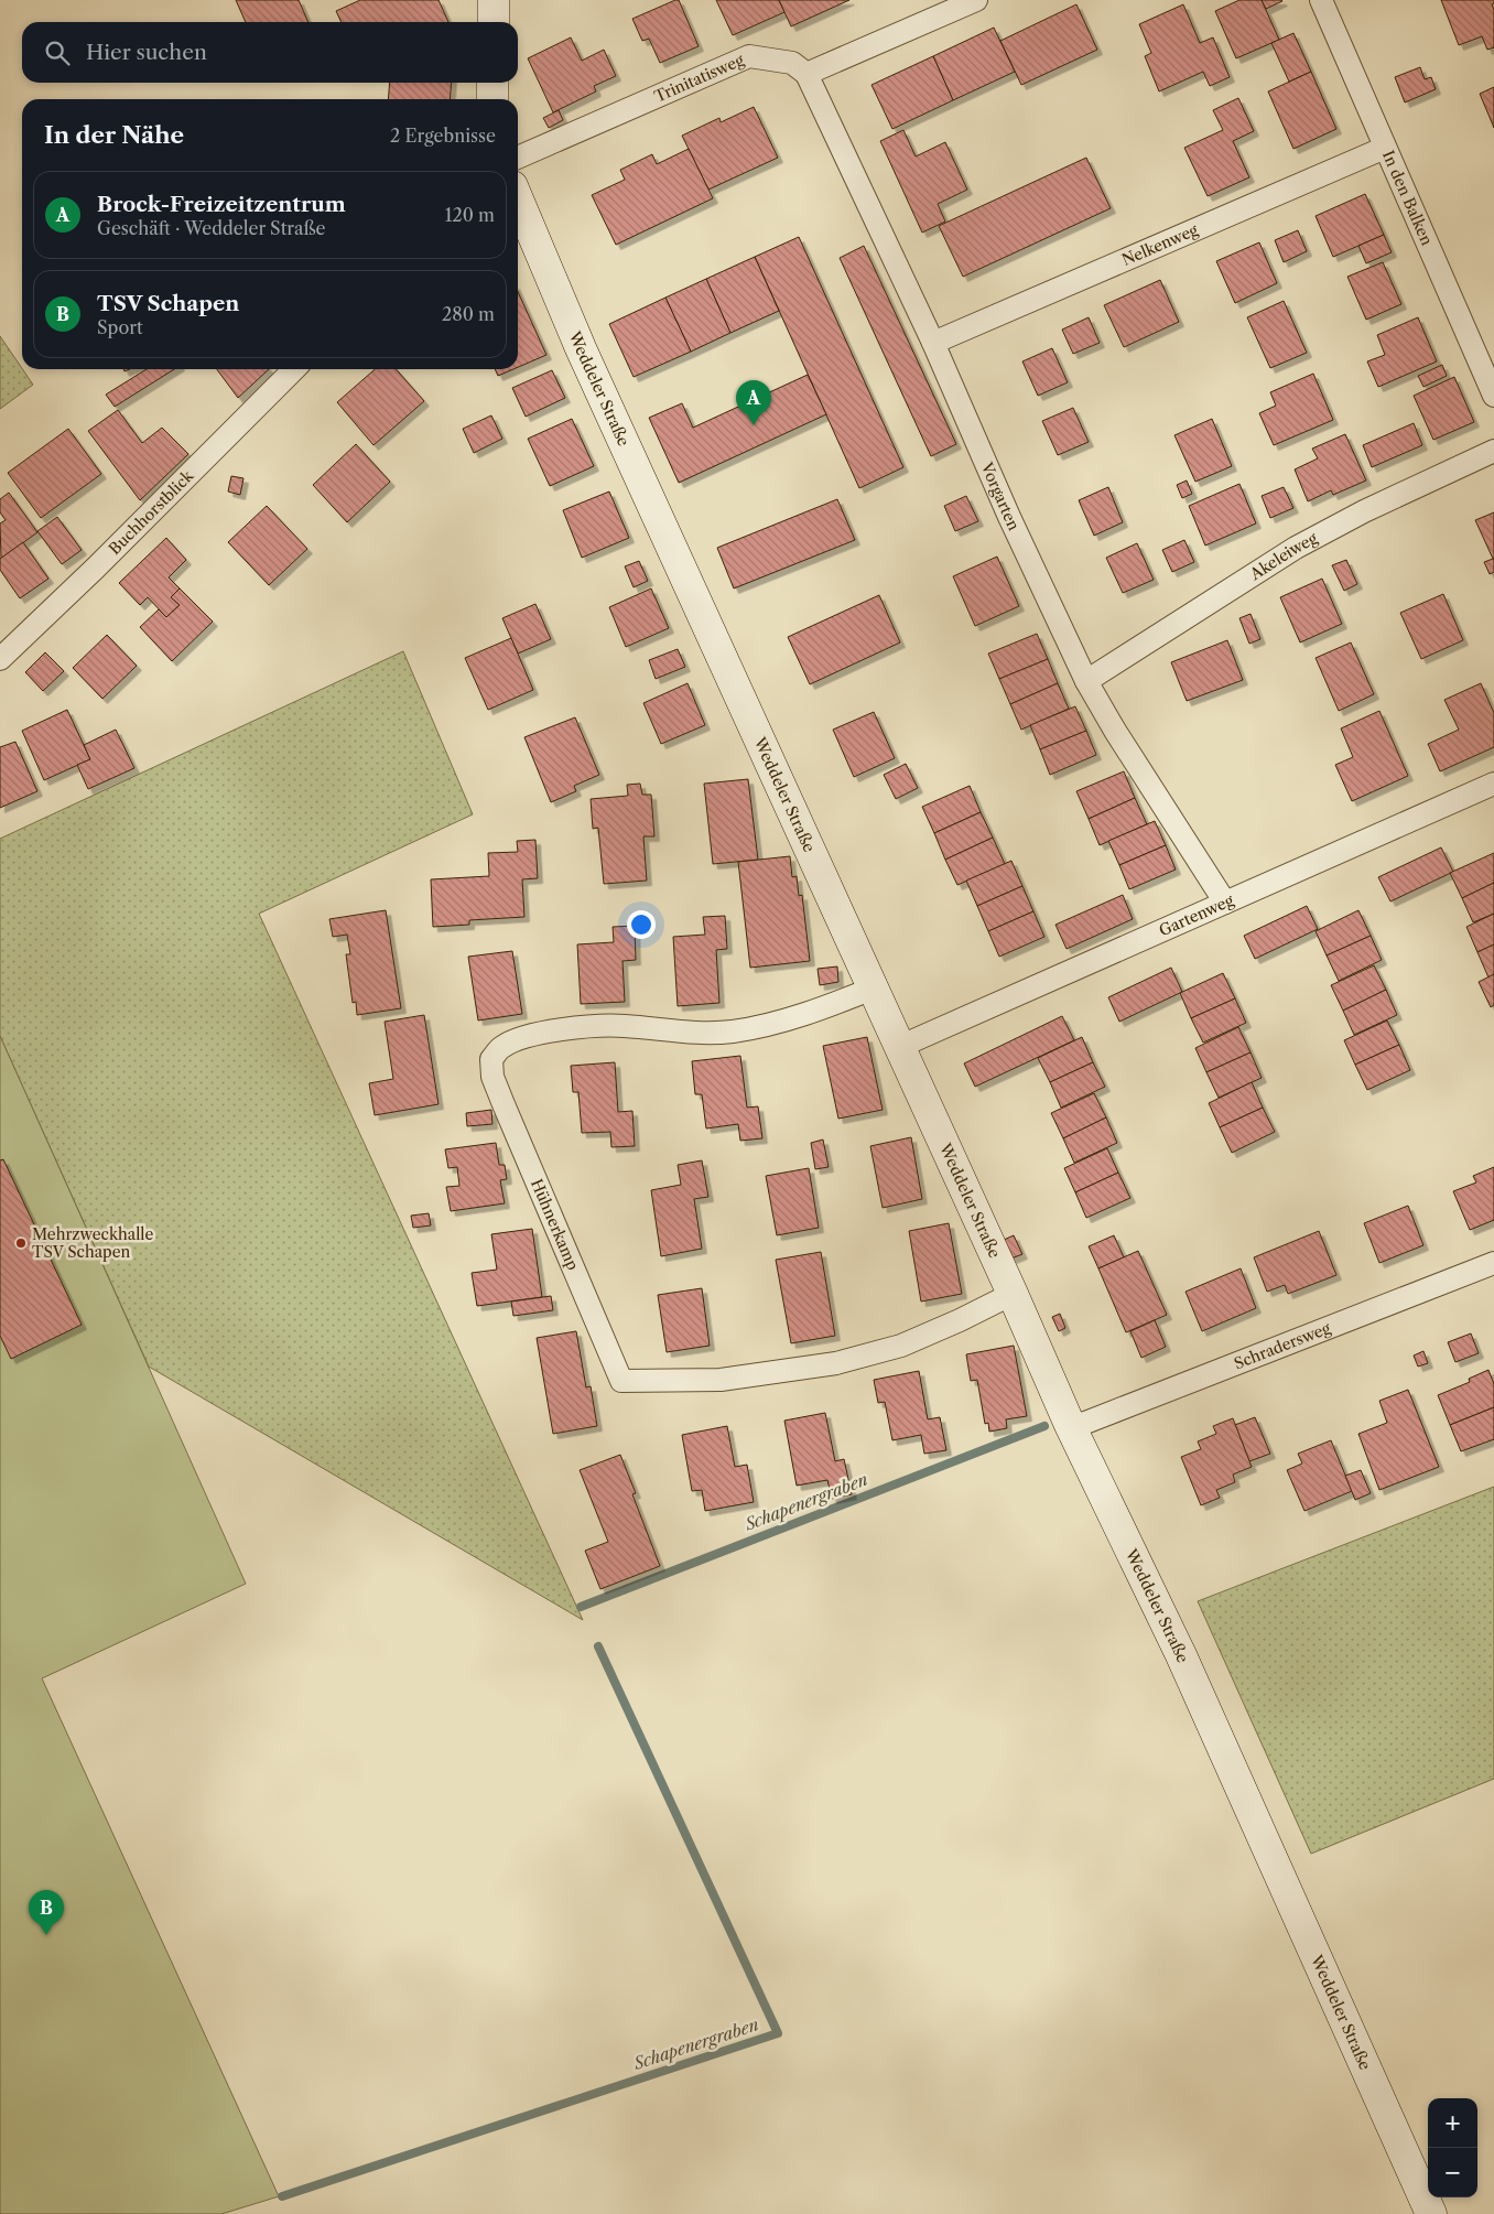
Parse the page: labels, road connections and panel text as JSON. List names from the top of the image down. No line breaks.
{"streets":{"street":["Trinitatisweg","In den Balken","Nelkenweg","Weddeler Straße","Vorgarten","Buchhorstblick","Akeleiweg","Gartenweg","Hühnerkamp","Schradersweg"]},"crossings":[["Trinitatisweg","Vorgarten"],["In den Balken","Nelkenweg"],["Nelkenweg","Vorgarten"],["Weddeler Straße","Gartenweg"],["Weddeler Straße","Hühnerkamp"],["Weddeler Straße","Schradersweg"],["Vorgarten","Akeleiweg"],["Vorgarten","Gartenweg"]],"water":["Schapenergraben"],"places":["Mehrzweckhalle TSV Schapen"],"page":{"search":"Hier suchen","heading":["In der Nähe","2 Ergebnisse"],"list":[{"mark":"A","name":"Brock-Freizeitzentrum","note":"Geschäft · Weddeler Straße","value":"120 m"},{"mark":"B","name":"TSV Schapen","note":"Sport","value":"280 m"}],"pins":["A","B"],"map_buttons":["+","−"]}}
